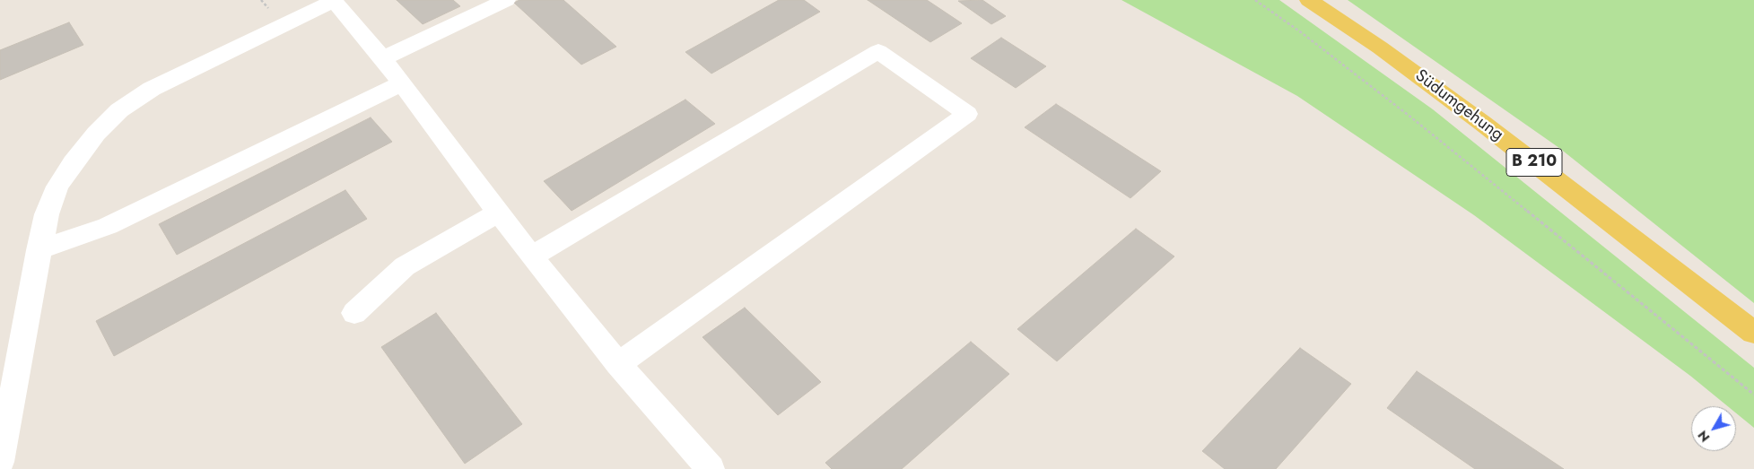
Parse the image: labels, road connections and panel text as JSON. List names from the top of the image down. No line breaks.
{"streets":{"main road":["Südumgehung","B 210"]},"north":"bottom left"}
